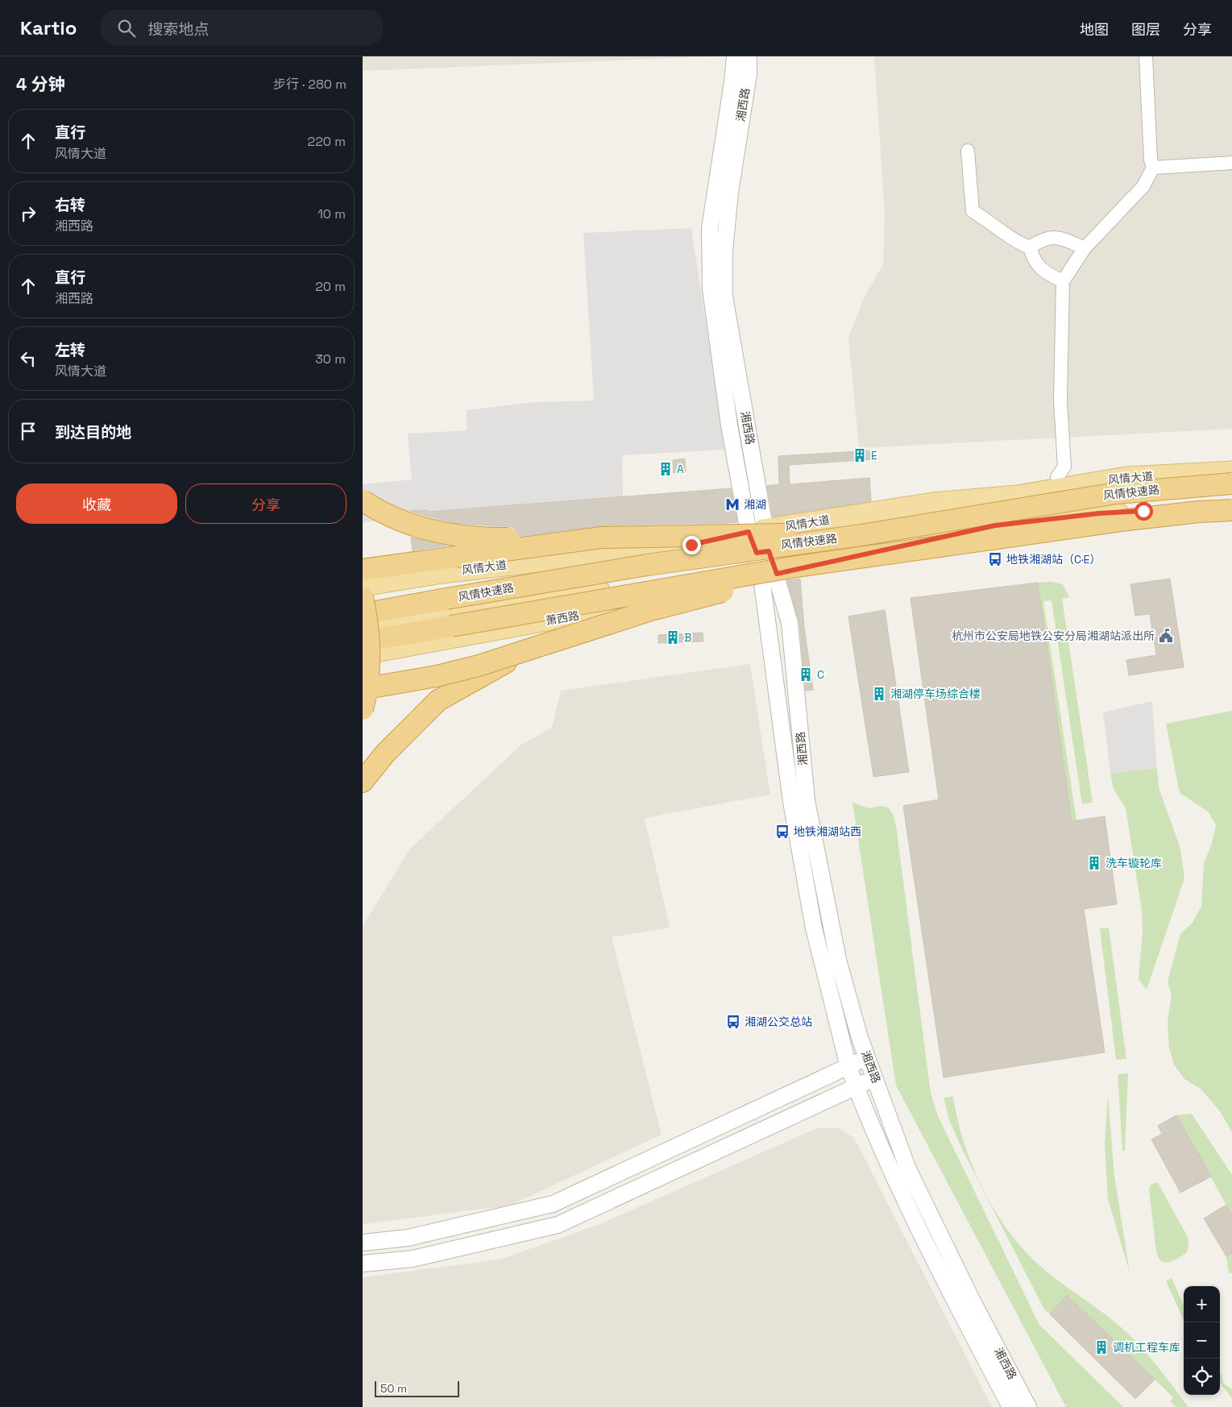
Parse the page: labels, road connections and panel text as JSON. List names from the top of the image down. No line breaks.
{"streets":{"highway":["风情快速路"],"main road":["风情大道","萧西路"],"street":["湘西路"]},"crossings":[["湘西路","风情大道"],["湘西路","萧西路"]],"places":{"building":["E","A","B","C","湘湖停车场综合楼","洗车镟轮库","调机工程车库"],"metro station":["湘湖"],"bus stop":["地铁湘湖站（C·E）","地铁湘湖站西","湘湖公交总站"],"public building":["杭州市公安局地铁公安分局湘湖站派出所"]},"scale_bar":"50 m","page":{"header":"Kartio","search":"搜索地点","nav":["地图","图层","分享"],"heading":["4 分钟","步行 · 280 m"],"list":[["直行","风情大道","220 m"],["右转","湘西路","10 m"],["直行","湘西路","20 m"],["左转","风情大道","30 m"],"到达目的地"],"buttons":["收藏","分享"],"map_buttons":["+","−"],"scale":"50 m"}}
